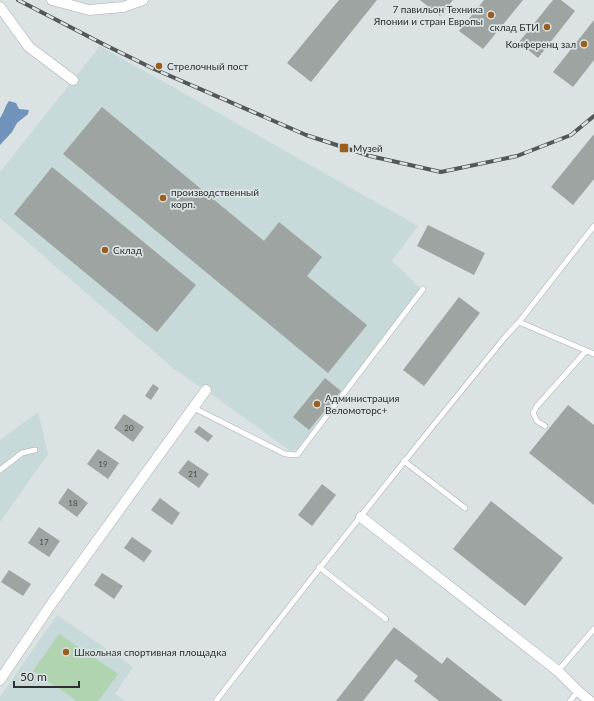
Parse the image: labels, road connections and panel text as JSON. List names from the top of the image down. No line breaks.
{"places":{"other":["7 павильон Техника Японии и стран Европы","склад БТИ","Конференц зал","Стрелочный пост","производственный корп.","Склад","Администрация Веломоторс+","Школьная спортивная площадка"],"transit":["Музей"]},"house_numbers":["20","19","21","18","17"],"scale_bar":"50 m"}
